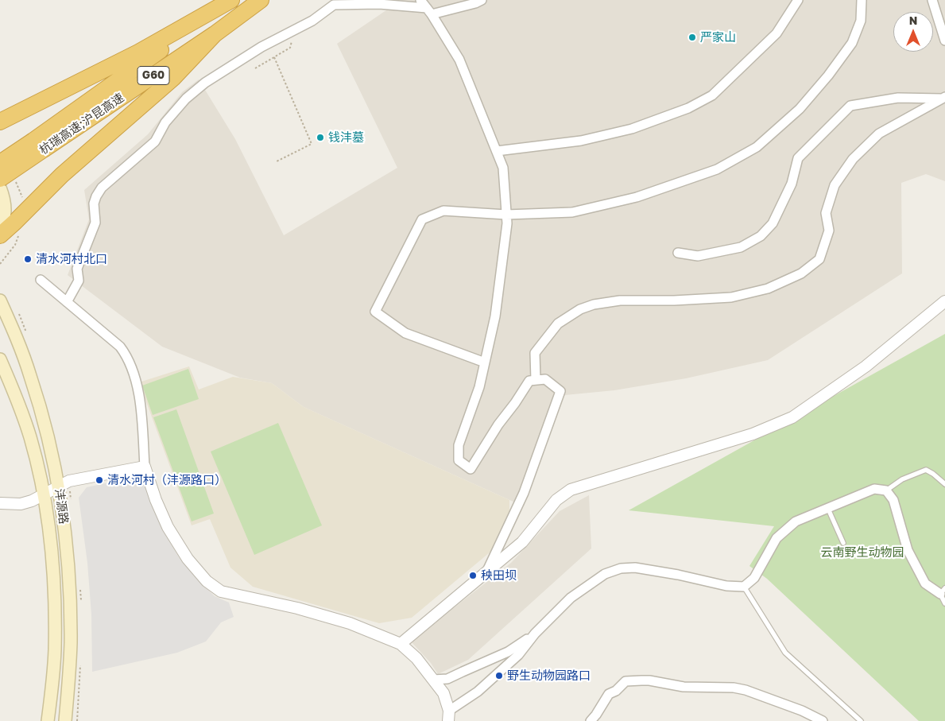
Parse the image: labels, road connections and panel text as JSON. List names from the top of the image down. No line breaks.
{"streets":{"highway":["G60","杭瑞高速;沪昆高速"],"main road":["沣源路"]},"parks":["云南野生动物园"],"places":["严家山","钱沣墓","清水河村北口","清水河村（沣源路口）","秧田坝","野生动物园路口"],"north":"top"}
